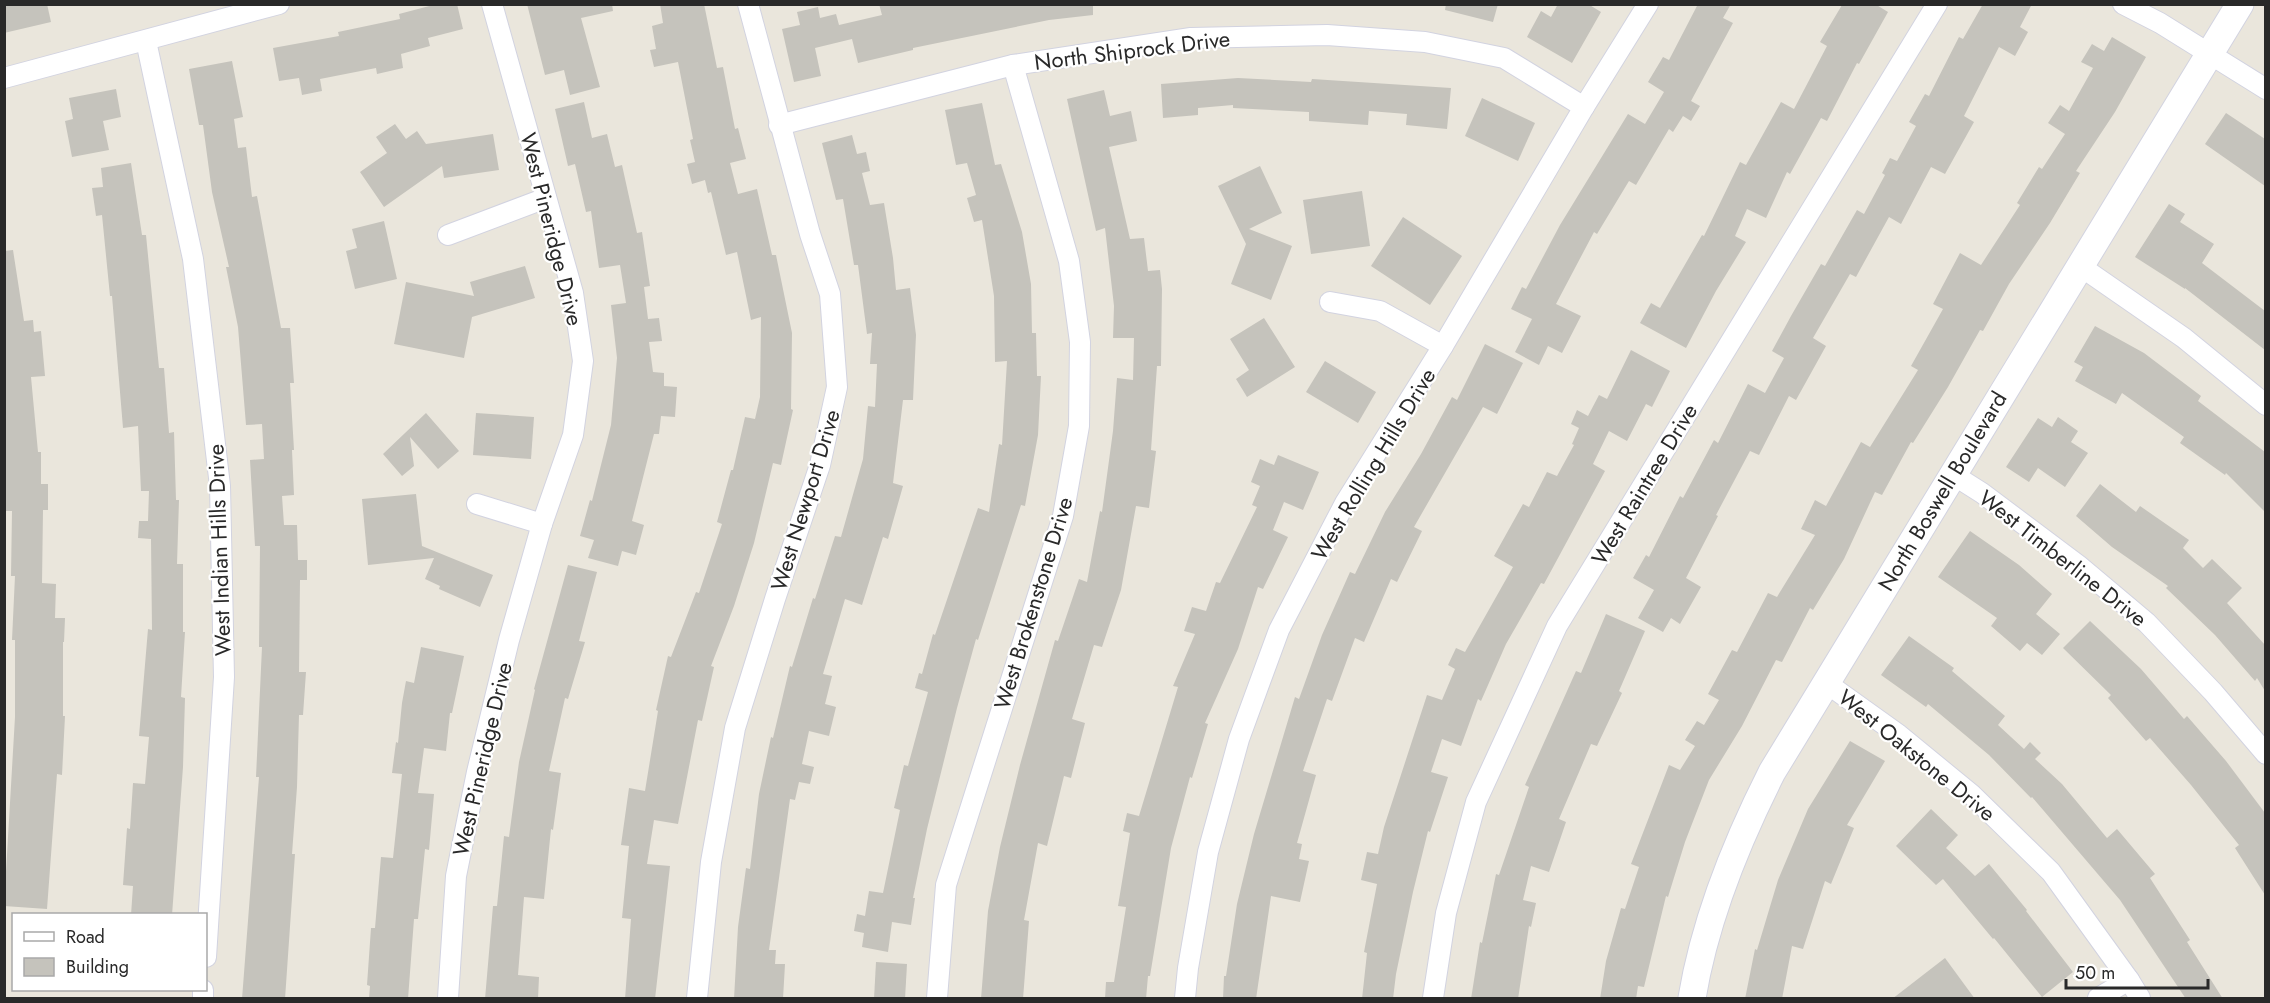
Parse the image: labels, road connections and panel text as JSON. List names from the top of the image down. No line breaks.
{"streets":{"street":["North Shiprock Drive","West Pineridge Drive","West Rolling Hills Drive","West Raintree Drive","North Boswell Boulevard","West Newport Drive","West Indian Hills Drive","West Timberline Drive","West Brokenstone Drive","West Oakstone Drive"]},"crossings":[["North Shiprock Drive","West Rolling Hills Drive"],["North Shiprock Drive","West Newport Drive"],["North Shiprock Drive","West Brokenstone Drive"],["North Boswell Boulevard","West Timberline Drive"],["North Boswell Boulevard","West Oakstone Drive"]],"legend":["Road","Building"],"scale_bar":"50 m"}
